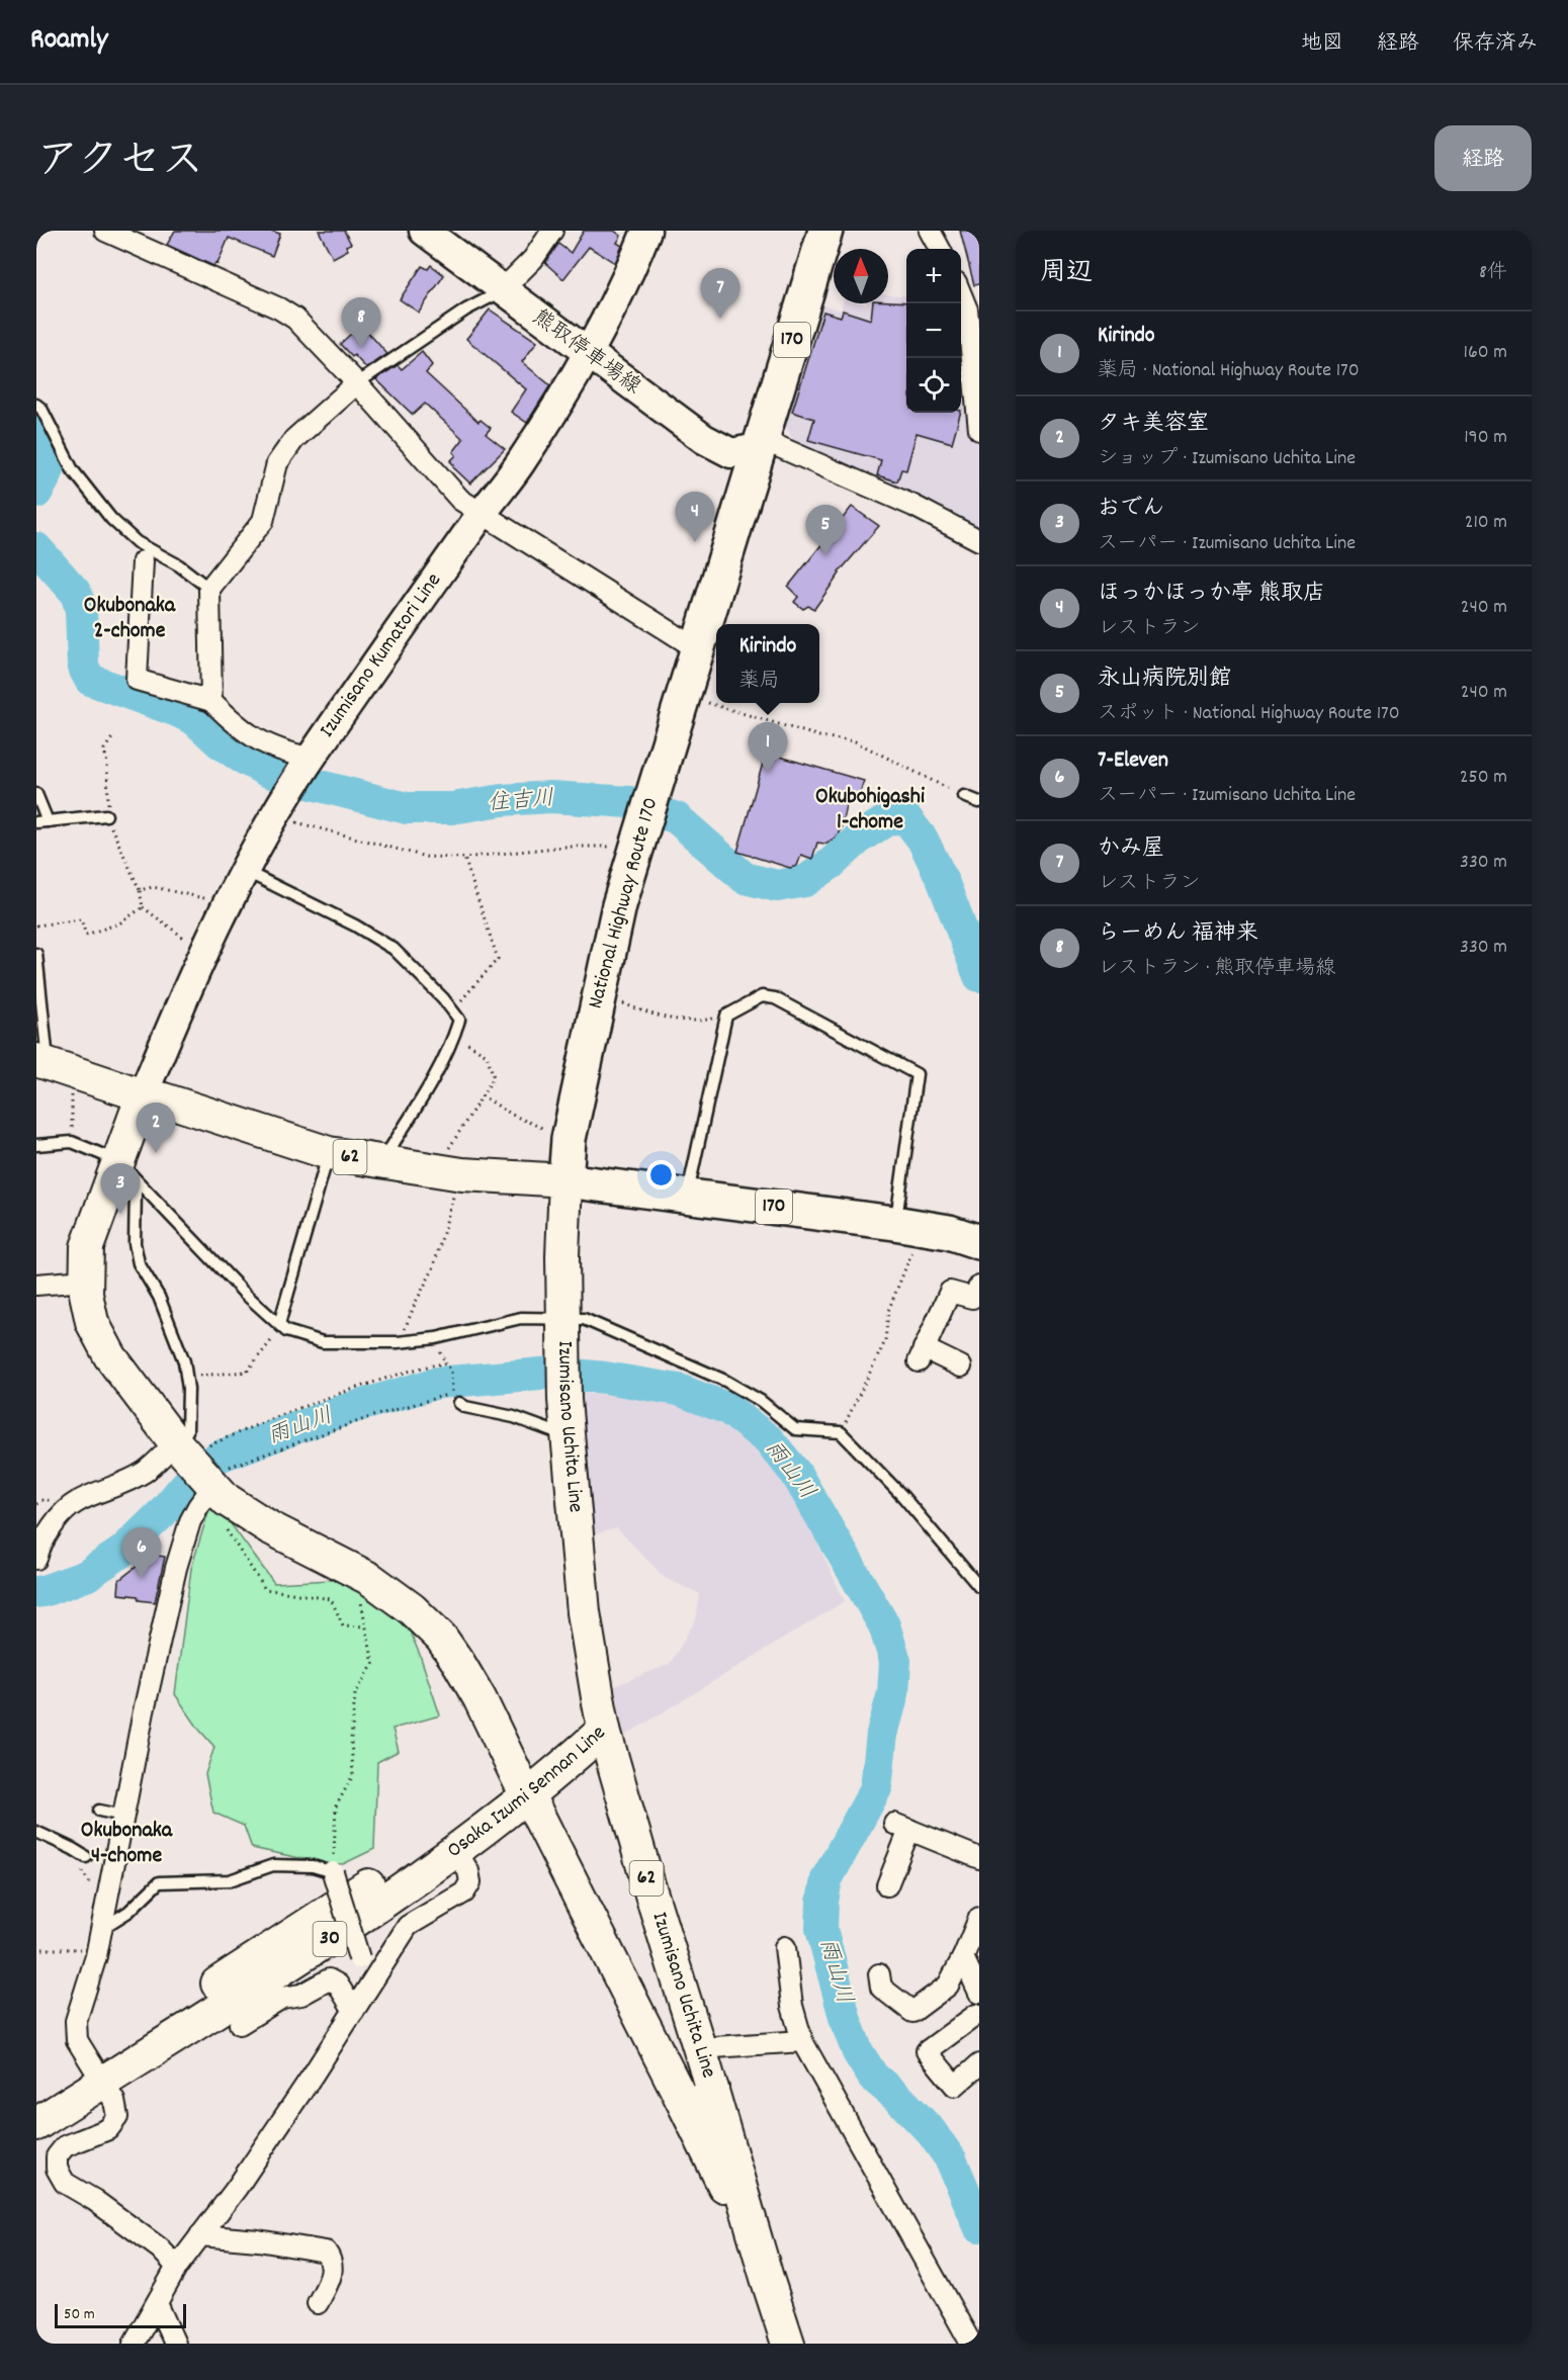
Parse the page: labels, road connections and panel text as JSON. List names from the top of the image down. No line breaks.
{"streets":{"highway":["170","National Highway Route 170"],"main road":["熊取停車場線","Izumisano Kumatori Line","62","Izumisano Uchita Line","Osaka Izumi Sennan Line","30"]},"crossings":[["170","National Highway Route 170"],["170","62"],["170","Izumisano Uchita Line"],["熊取停車場線","Izumisano Kumatori Line"],["熊取停車場線","National Highway Route 170"],["Izumisano Kumatori Line","62"],["Izumisano Kumatori Line","Izumisano Uchita Line"],["National Highway Route 170","62"],["National Highway Route 170","Izumisano Uchita Line"],["62","Izumisano Uchita Line"],["Izumisano Uchita Line","Osaka Izumi Sennan Line"]],"districts":["Okubonaka 2-chome","Okubohigashi 1-chome","Okubonaka 4-chome"],"water":["住吉川","雨山川"],"scale_bar":"50 m","north":"top","page":{"header":"Roamly","nav":["地図","経路","保存済み"],"title":"アクセス","buttons":"経路","heading":["周辺","8件"],"map_buttons":["+","−"],"pins":["7","8","4","5","1","2","3","6"],"list":[{"mark":"1","name":"Kirindo","note":"薬局 · National Highway Route 170","value":"160 m"},{"mark":"2","name":"タキ美容室","note":"ショップ · Izumisano Uchita Line","value":"190 m"},{"mark":"3","name":"おでん","note":"スーパー · Izumisano Uchita Line","value":"210 m"},{"mark":"4","name":"ほっかほっか亭 熊取店","note":"レストラン","value":"240 m"},{"mark":"5","name":"永山病院別館","note":"スポット · National Highway Route 170","value":"240 m"},{"mark":"6","name":"7-Eleven","note":"スーパー · Izumisano Uchita Line","value":"250 m"},{"mark":"7","name":"かみ屋","note":"レストラン","value":"330 m"},{"mark":"8","name":"らーめん 福神来","note":"レストラン · 熊取停車場線","value":"330 m"}],"popup":["Kirindo","薬局"],"scale":"50 m"}}
